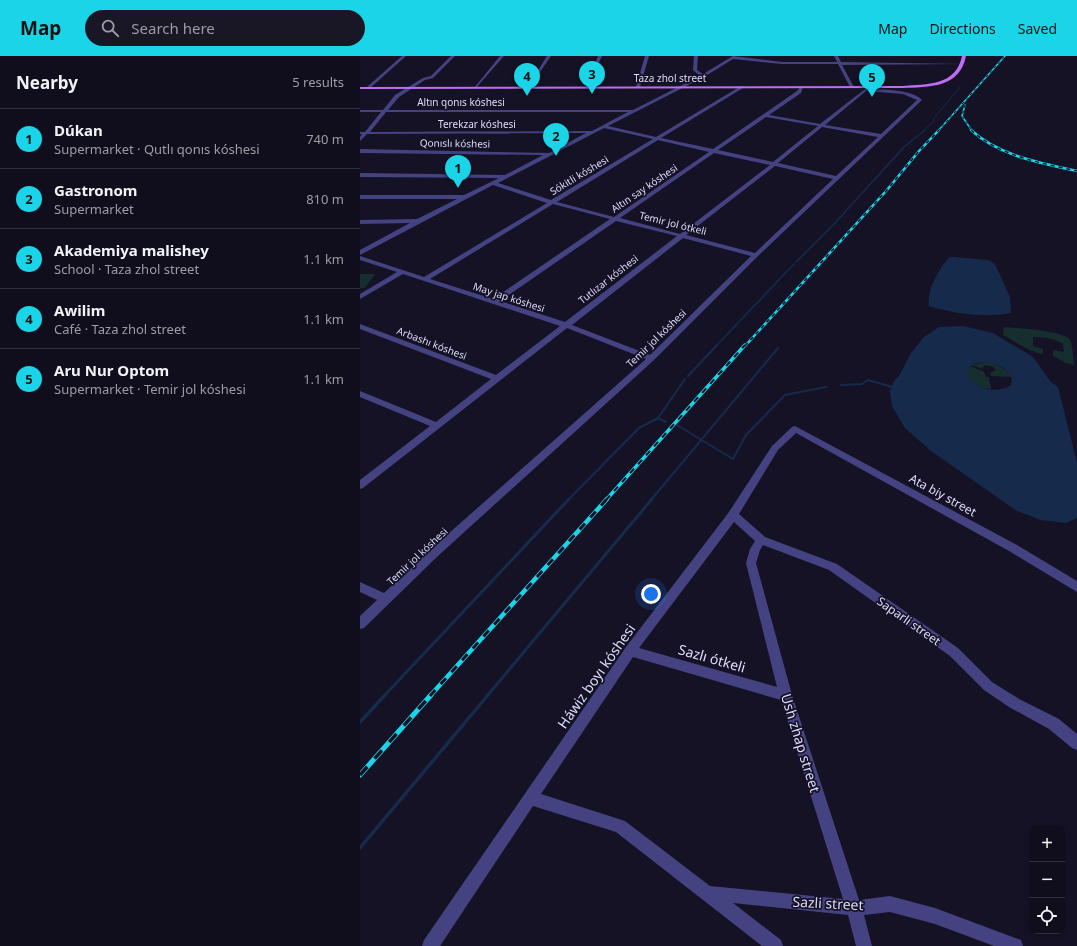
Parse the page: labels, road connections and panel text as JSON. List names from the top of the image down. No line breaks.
{"streets":{"main road":["Taza zhol street"],"street":["Altın qonıs kóshesi","Terekzar kóshesi","Qonıslı kóshesi","Sókitli kóshesi","Altın say kóshesi","Temir jol ótkeli","Tutlızar kóshesi","May jap kóshesi","Temir jol kóshesi","Arbashı kóshesi","Ata biy street","Saparli street","Sazlı ótkeli","Háwiz boyı kóshesi","Ush zhap street","Sazli street"]},"crossings":[["Taza zhol street","Sókitli kóshesi"],["Taza zhol street","Altın say kóshesi"],["Taza zhol street","Tutlızar kóshesi"],["Taza zhol street","Temir jol kóshesi"],["Sókitli kóshesi","Temir jol ótkeli"],["Sókitli kóshesi","May jap kóshesi"],["Altın say kóshesi","Temir jol ótkeli"],["Altın say kóshesi","May jap kóshesi"],["Temir jol ótkeli","Tutlızar kóshesi"],["Temir jol ótkeli","Temir jol kóshesi"],["Tutlızar kóshesi","May jap kóshesi"],["Tutlızar kóshesi","Temir jol kóshesi"],["Tutlızar kóshesi","Arbashı kóshesi"],["May jap kóshesi","Temir jol kóshesi"],["Ata biy street","Háwiz boyı kóshesi"],["Saparli street","Háwiz boyı kóshesi"],["Saparli street","Ush zhap street"],["Sazlı ótkeli","Háwiz boyı kóshesi"],["Sazlı ótkeli","Ush zhap street"],["Ush zhap street","Sazli street"]],"page":{"header":"Map","search":"Search here","nav":["Map","Directions","Saved"],"heading":["Nearby","5 results"],"pins":["3","4","5","2","1"],"list":[{"mark":"1","name":"Dúkan","note":"Supermarket · Qutlı qonıs kóshesi","value":"740 m"},{"mark":"2","name":"Gastronom","note":"Supermarket","value":"810 m"},{"mark":"3","name":"Akademiya malishey","note":"School · Taza zhol street","value":"1.1 km"},{"mark":"4","name":"Awilim","note":"Café · Taza zhol street","value":"1.1 km"},{"mark":"5","name":"Aru Nur Optom","note":"Supermarket · Temir jol kóshesi","value":"1.1 km"}],"map_buttons":["+","−"]}}
